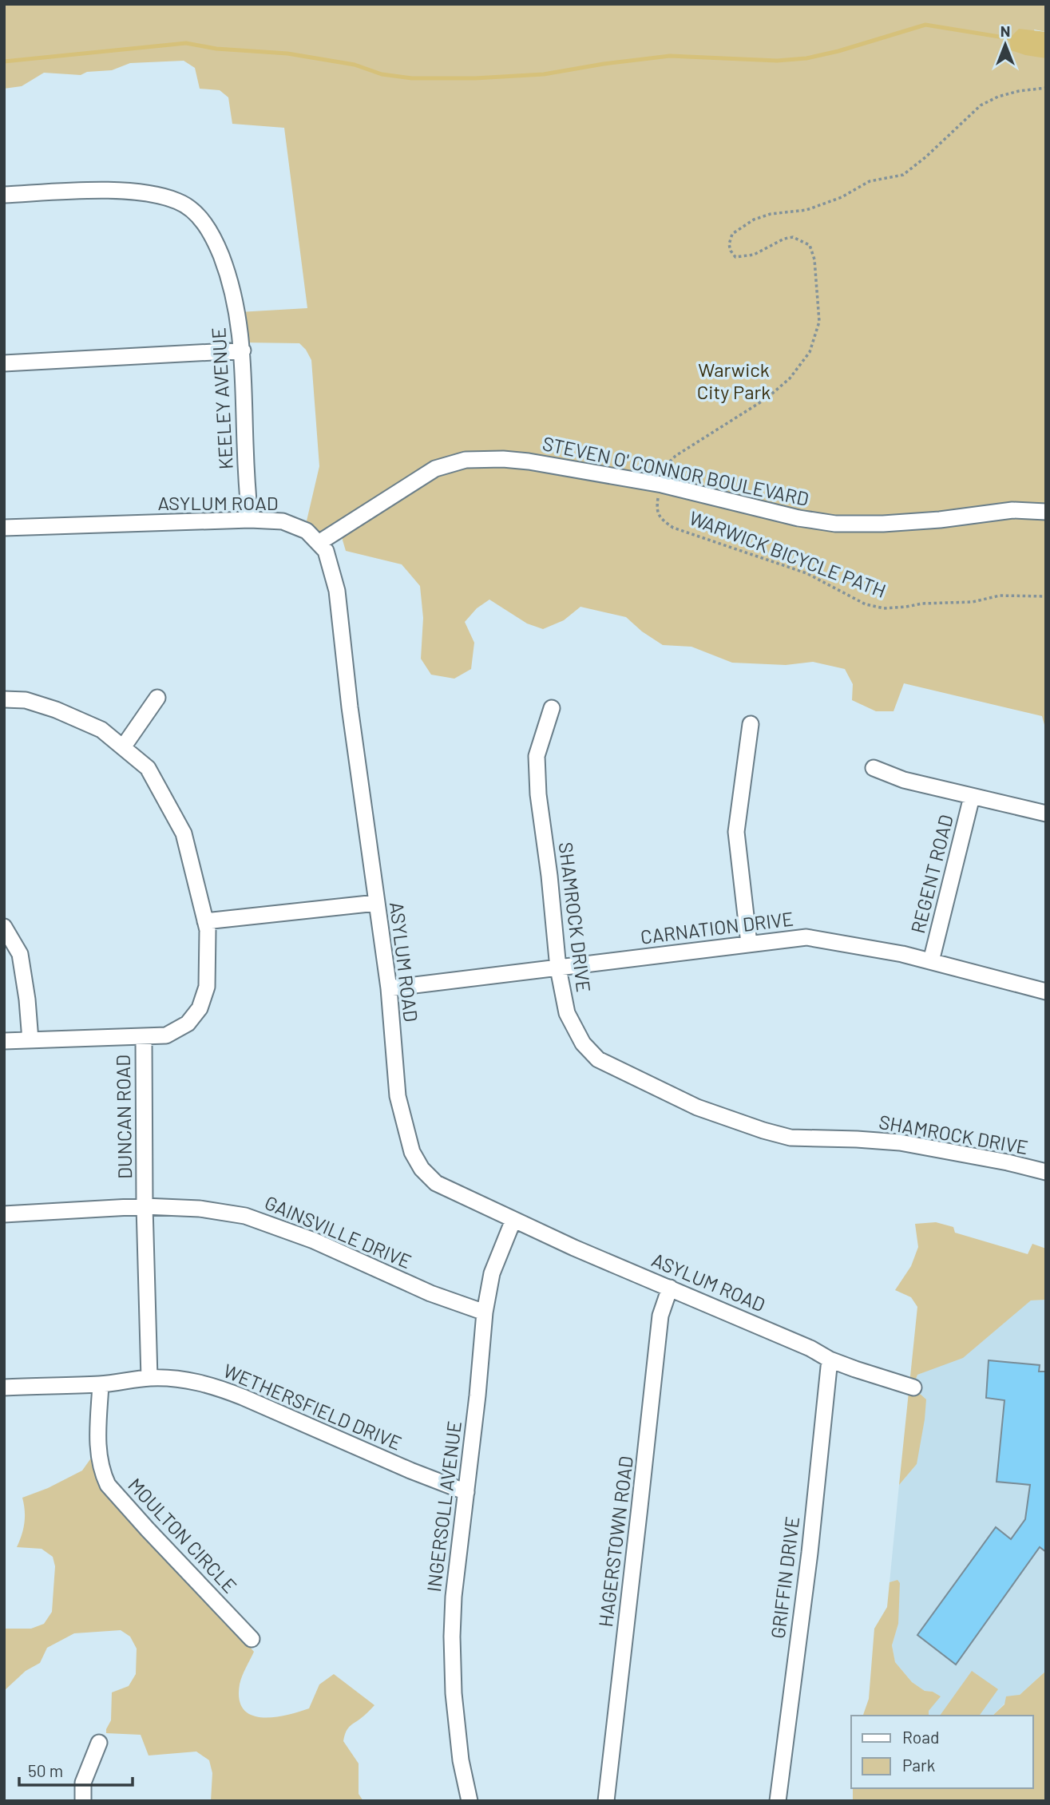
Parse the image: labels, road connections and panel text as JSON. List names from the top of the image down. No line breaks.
{"streets":{"street":["KEELEY AVENUE","STEVEN O' CONNOR BOULEVARD","ASYLUM ROAD","REGENT ROAD","SHAMROCK DRIVE","CARNATION DRIVE","DUNCAN ROAD","GAINSVILLE DRIVE","WETHERSFIELD DRIVE","INGERSOLL AVENUE","MOULTON CIRCLE","HAGERSTOWN ROAD","GRIFFIN DRIVE"],"path":["WARWICK BICYCLE PATH"]},"crossings":[["KEELEY AVENUE","ASYLUM ROAD"],["STEVEN O' CONNOR BOULEVARD","ASYLUM ROAD"],["STEVEN O' CONNOR BOULEVARD","WARWICK BICYCLE PATH"],["ASYLUM ROAD","CARNATION DRIVE"],["ASYLUM ROAD","INGERSOLL AVENUE"],["ASYLUM ROAD","HAGERSTOWN ROAD"],["ASYLUM ROAD","GRIFFIN DRIVE"],["REGENT ROAD","CARNATION DRIVE"],["SHAMROCK DRIVE","CARNATION DRIVE"],["DUNCAN ROAD","GAINSVILLE DRIVE"],["DUNCAN ROAD","WETHERSFIELD DRIVE"],["GAINSVILLE DRIVE","INGERSOLL AVENUE"],["WETHERSFIELD DRIVE","INGERSOLL AVENUE"],["WETHERSFIELD DRIVE","MOULTON CIRCLE"]],"parks":["Warwick City Park"],"legend":["Road","Park"],"scale_bar":"50 m","north":"top"}
